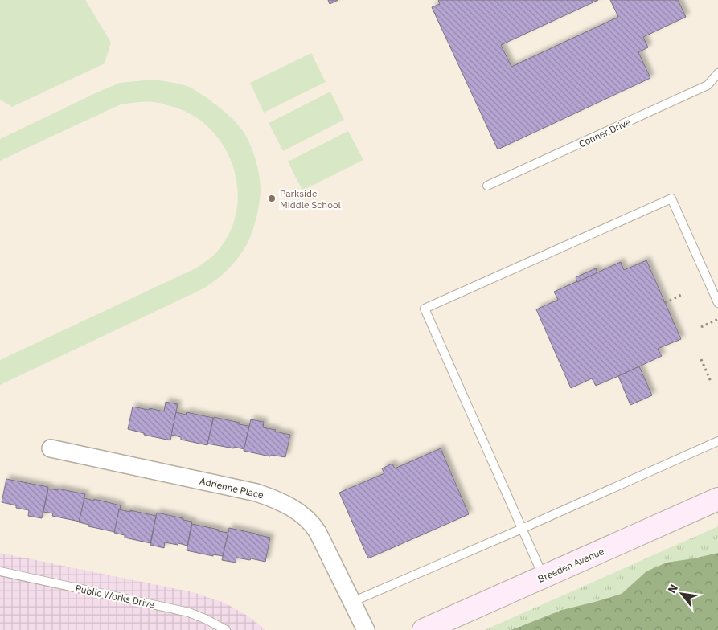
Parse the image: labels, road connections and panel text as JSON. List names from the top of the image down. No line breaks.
{"streets":{"street":["Adrienne Place","Breeden Avenue"],"lane":["Conner Drive","Public Works Drive"]},"places":["Parkside Middle School"],"north":"top left"}
